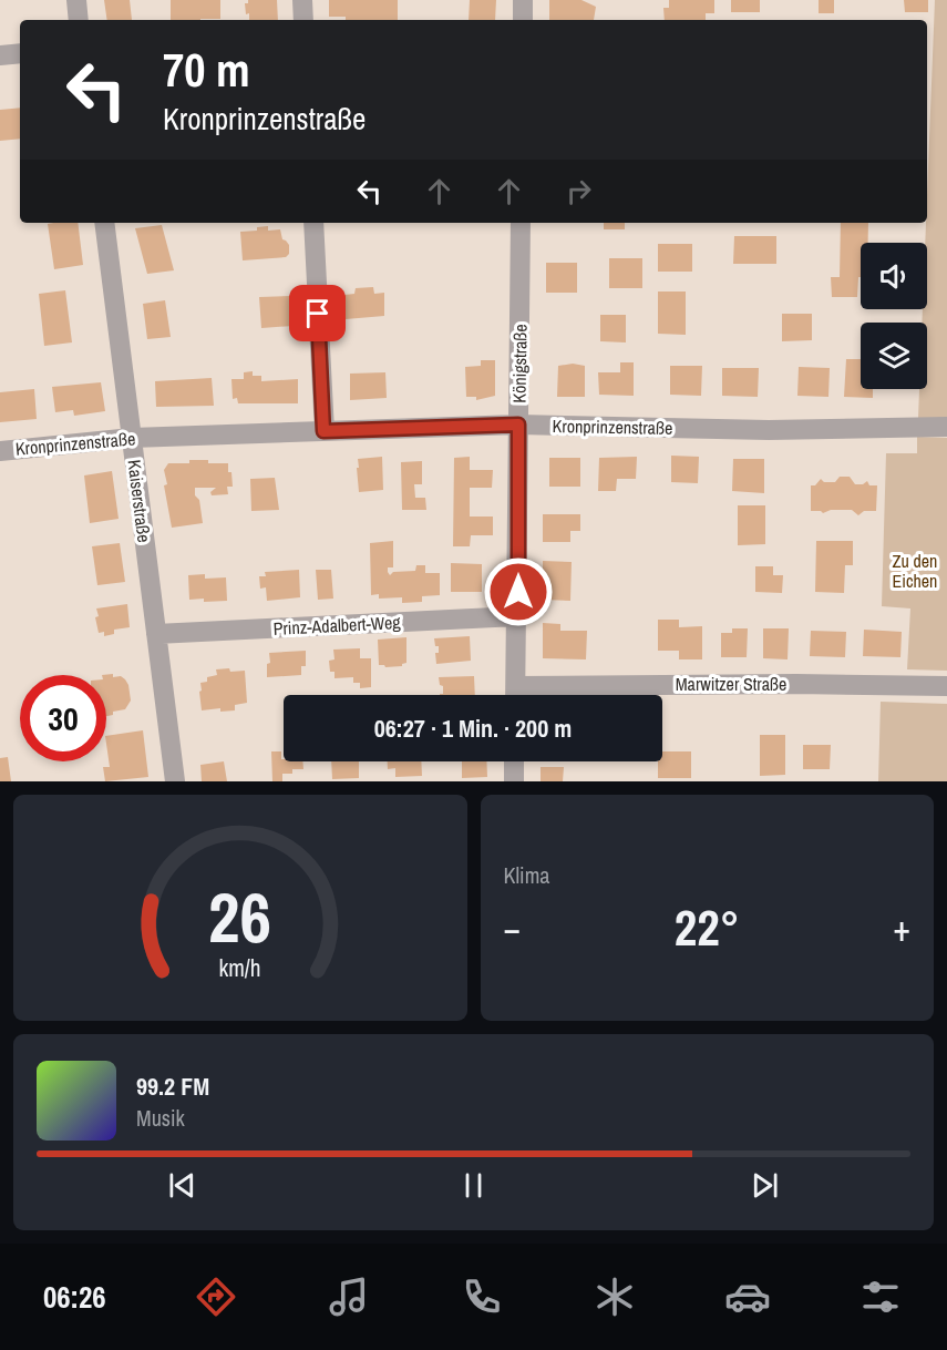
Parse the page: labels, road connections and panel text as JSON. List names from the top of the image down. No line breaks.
{"streets":{"street":["Königstraße","Kronprinzenstraße","Kaiserstraße","Prinz-Adalbert-Weg","Marwitzer Straße"]},"crossings":[["Königstraße","Kronprinzenstraße"],["Königstraße","Prinz-Adalbert-Weg"],["Königstraße","Marwitzer Straße"],["Kronprinzenstraße","Kaiserstraße"],["Kaiserstraße","Prinz-Adalbert-Weg"]],"parks":["Zu den Eichen"],"page":{"turn":["70 m","Kronprinzenstraße"],"limit":"30","trip":"06:27 · 1 Min. · 200 m","tile":"Klima","heat":["−","22°","+"],"song":["99.2 FM","Musik"],"tabs":"06:26","gauge":["26","km/h"]}}
